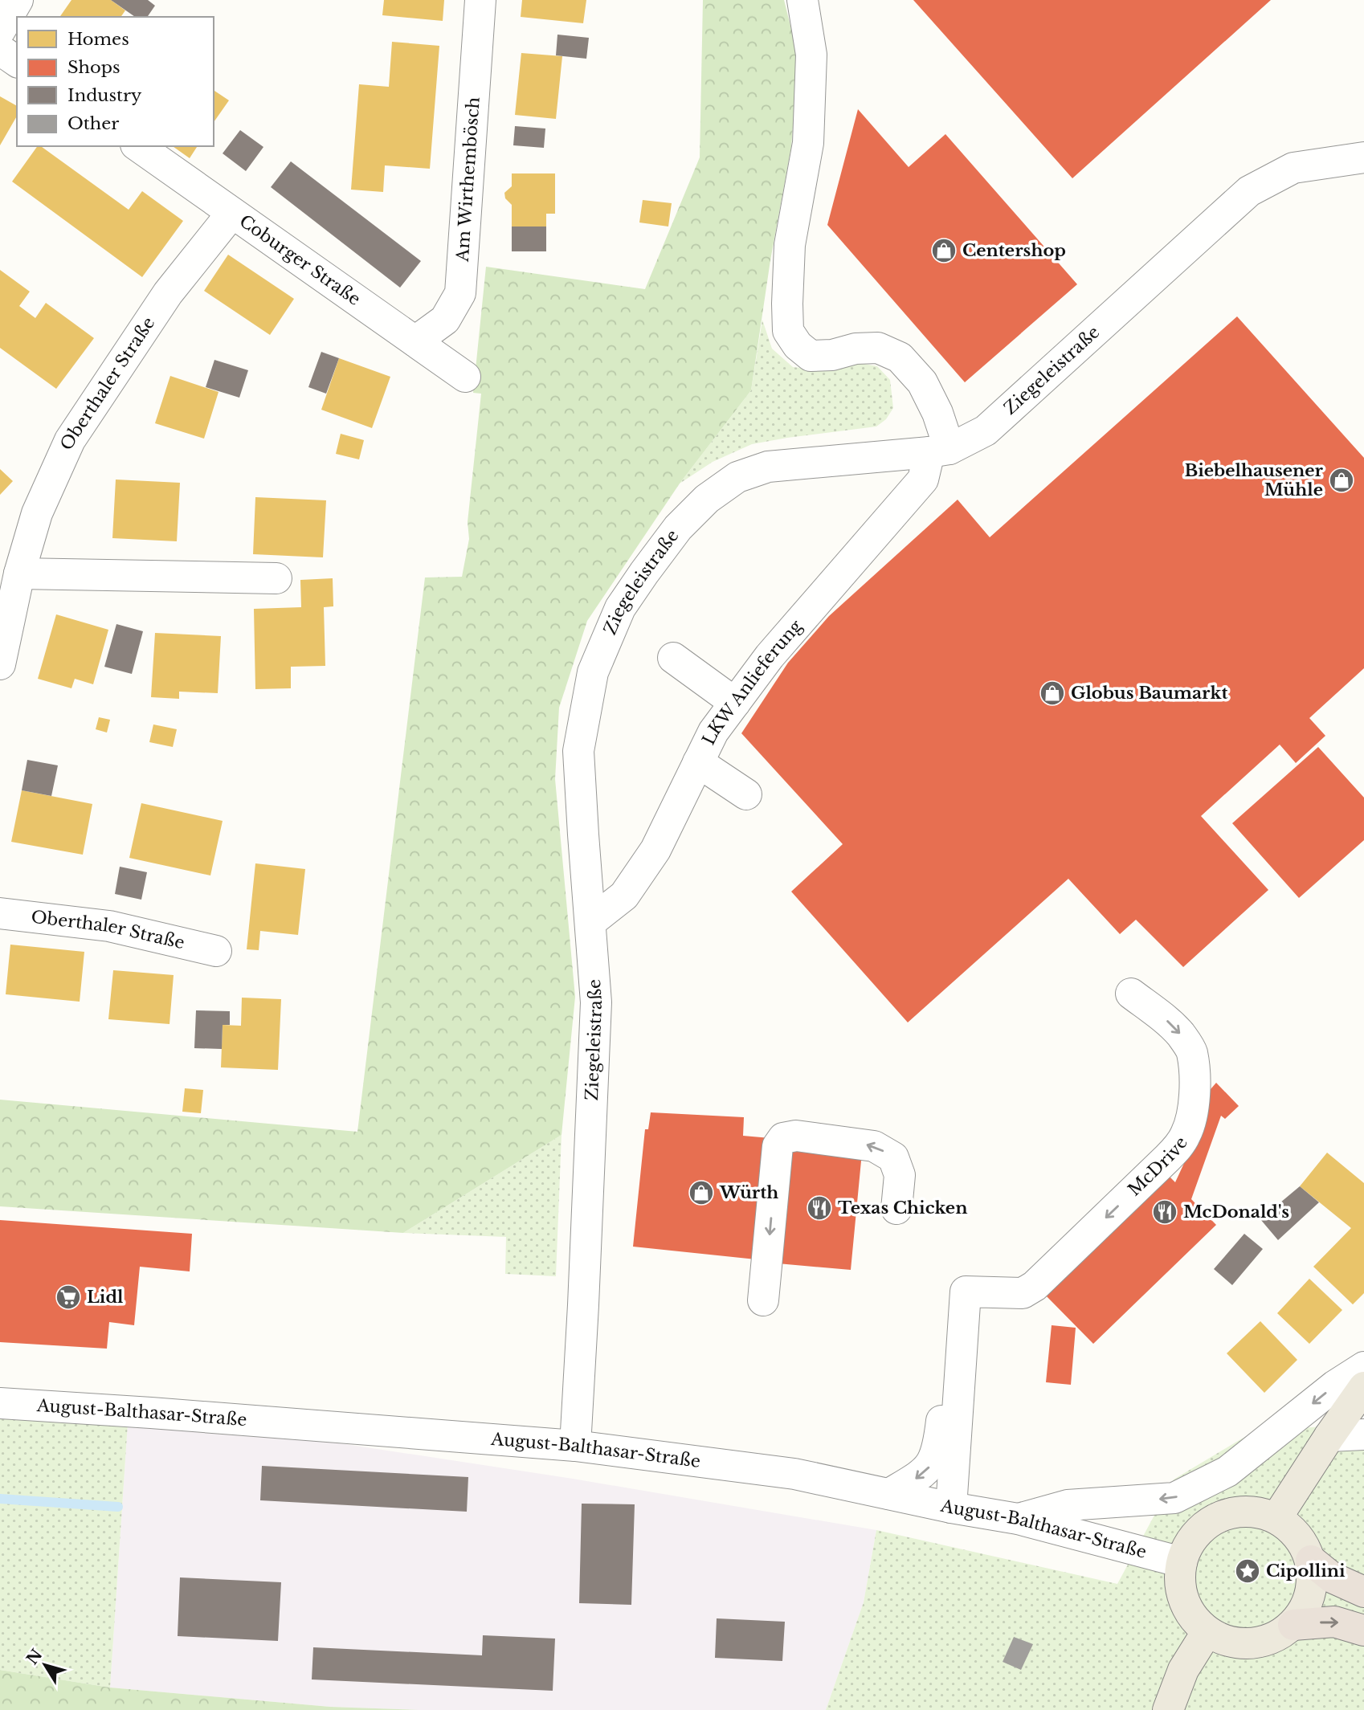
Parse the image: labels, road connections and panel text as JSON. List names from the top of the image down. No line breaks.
{"streets":{"street":["Am Wirthembösch","Coburger Straße","Ziegeleistraße","Oberthaler Straße","LKW Anlieferung","McDrive","August-Balthasar-Straße"]},"crossings":[["Am Wirthembösch","Coburger Straße"],["Coburger Straße","Oberthaler Straße"],["Ziegeleistraße","LKW Anlieferung"],["Ziegeleistraße","August-Balthasar-Straße"]],"places":{"shop":["Centershop","Biebelhausener Mühle","Globus Baumarkt","Würth"],"restaurant":["Texas Chicken","McDonald's"],"supermarket":["Lidl"],"place":["Cipollini"]},"legend":["Homes","Shops","Industry","Other"],"north":"top left"}
